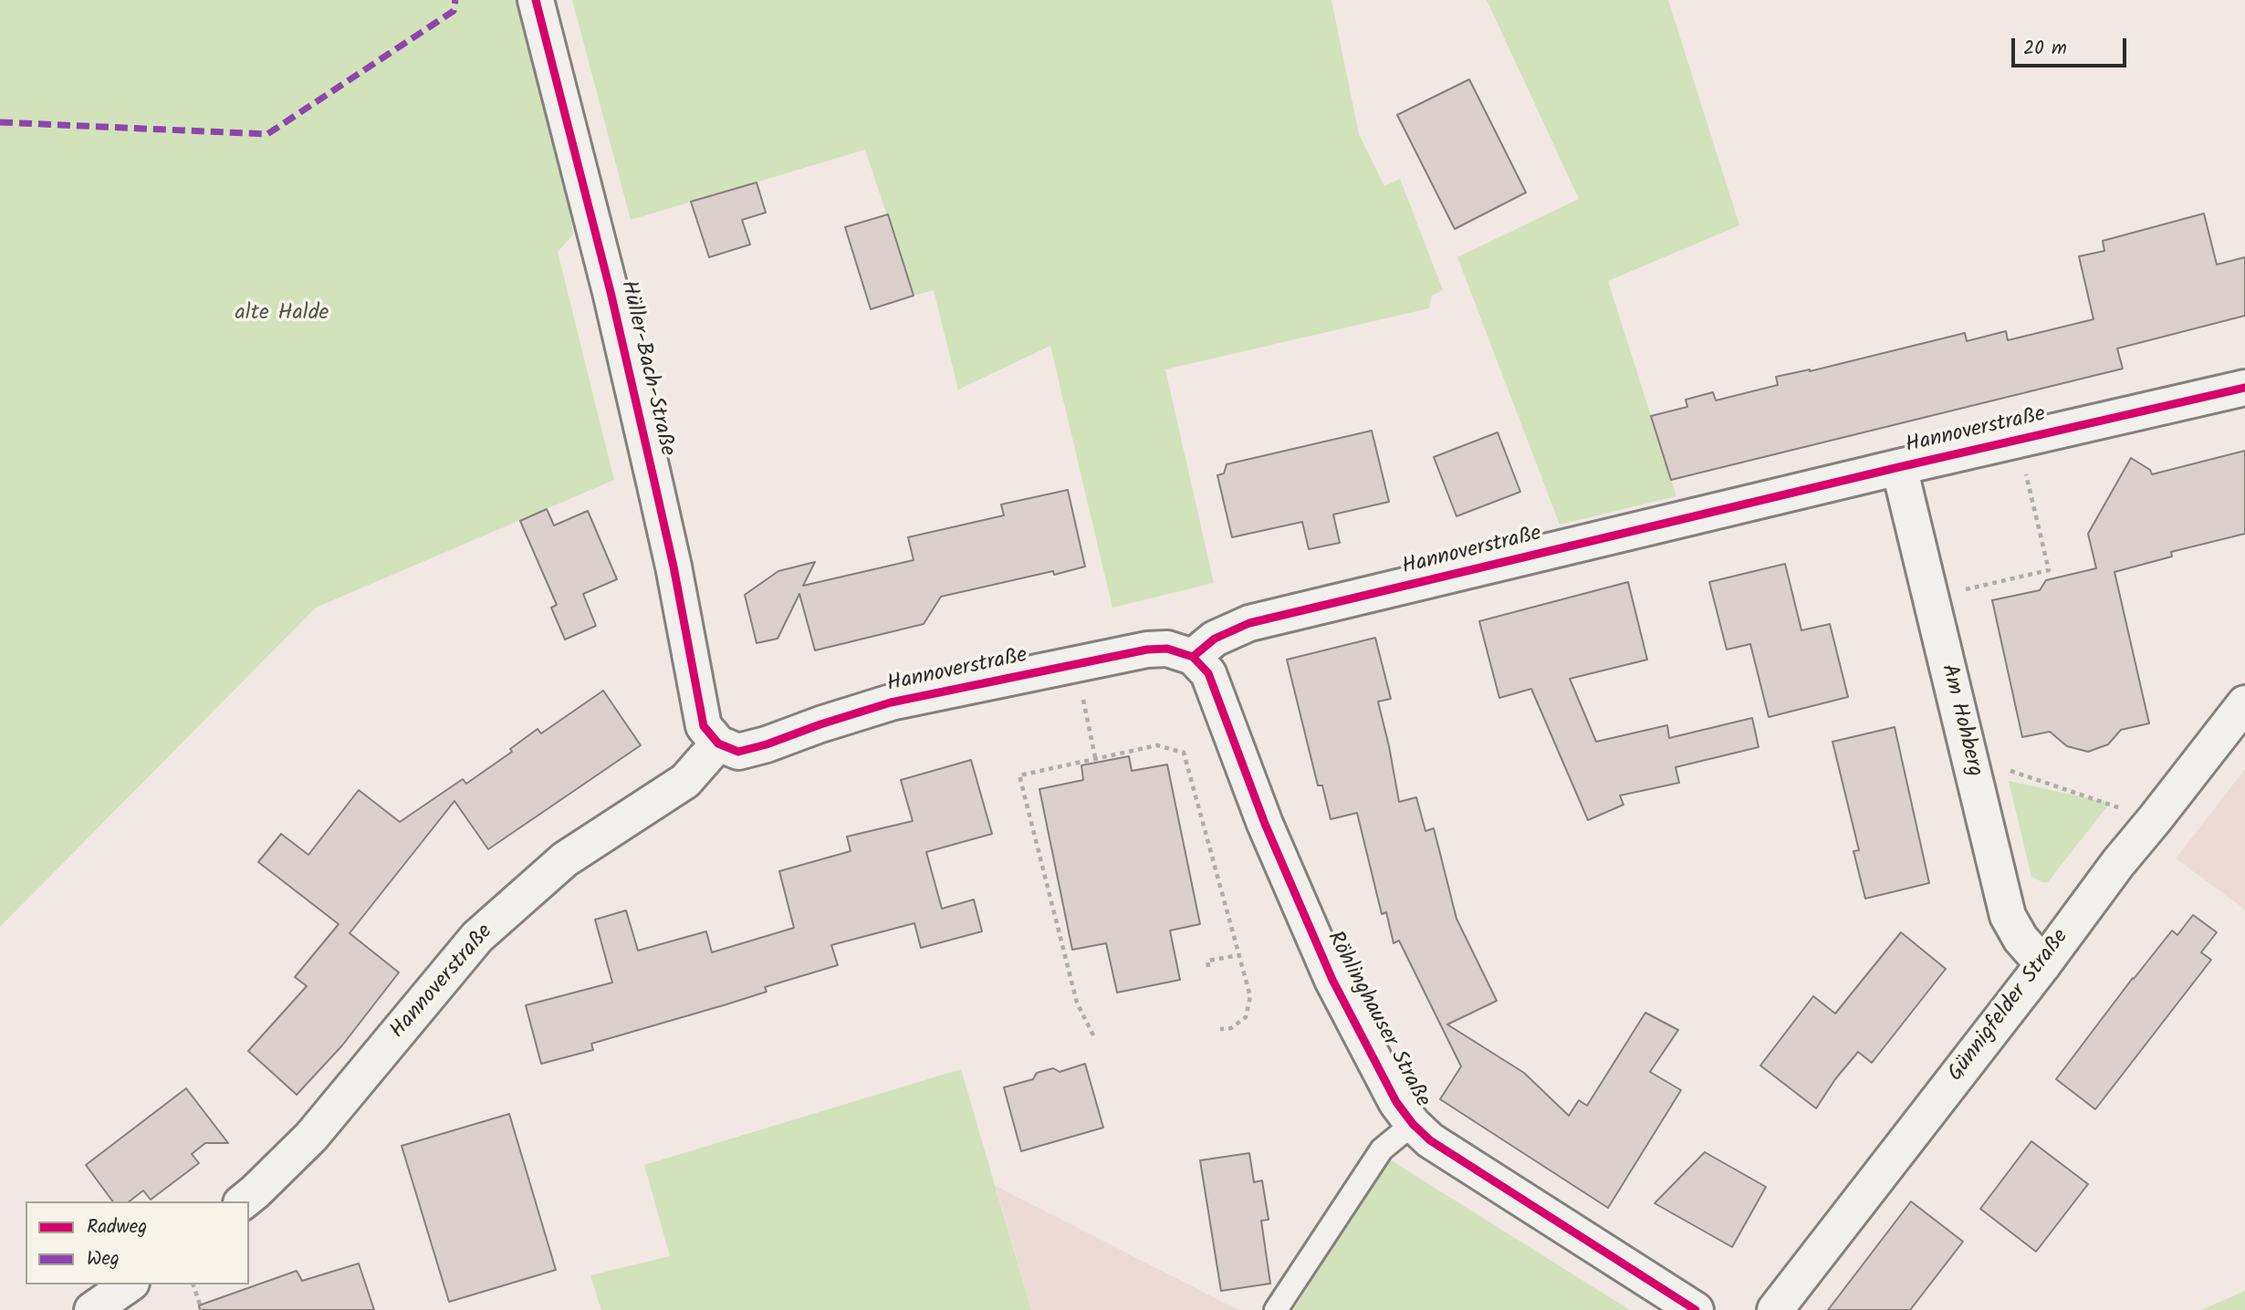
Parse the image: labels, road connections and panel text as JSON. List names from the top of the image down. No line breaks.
{"streets":{"street":["Hüller-Bach-Straße","Hannoverstraße","Am Hohberg","Günnigfelder Straße","Röhlinghauser Straße"]},"crossings":[["Hüller-Bach-Straße","Hannoverstraße"],["Hannoverstraße","Am Hohberg"],["Hannoverstraße","Röhlinghauser Straße"],["Am Hohberg","Günnigfelder Straße"]],"parks":["alte Halde"],"legend":["Radweg","Weg"],"scale_bar":"20 m"}
